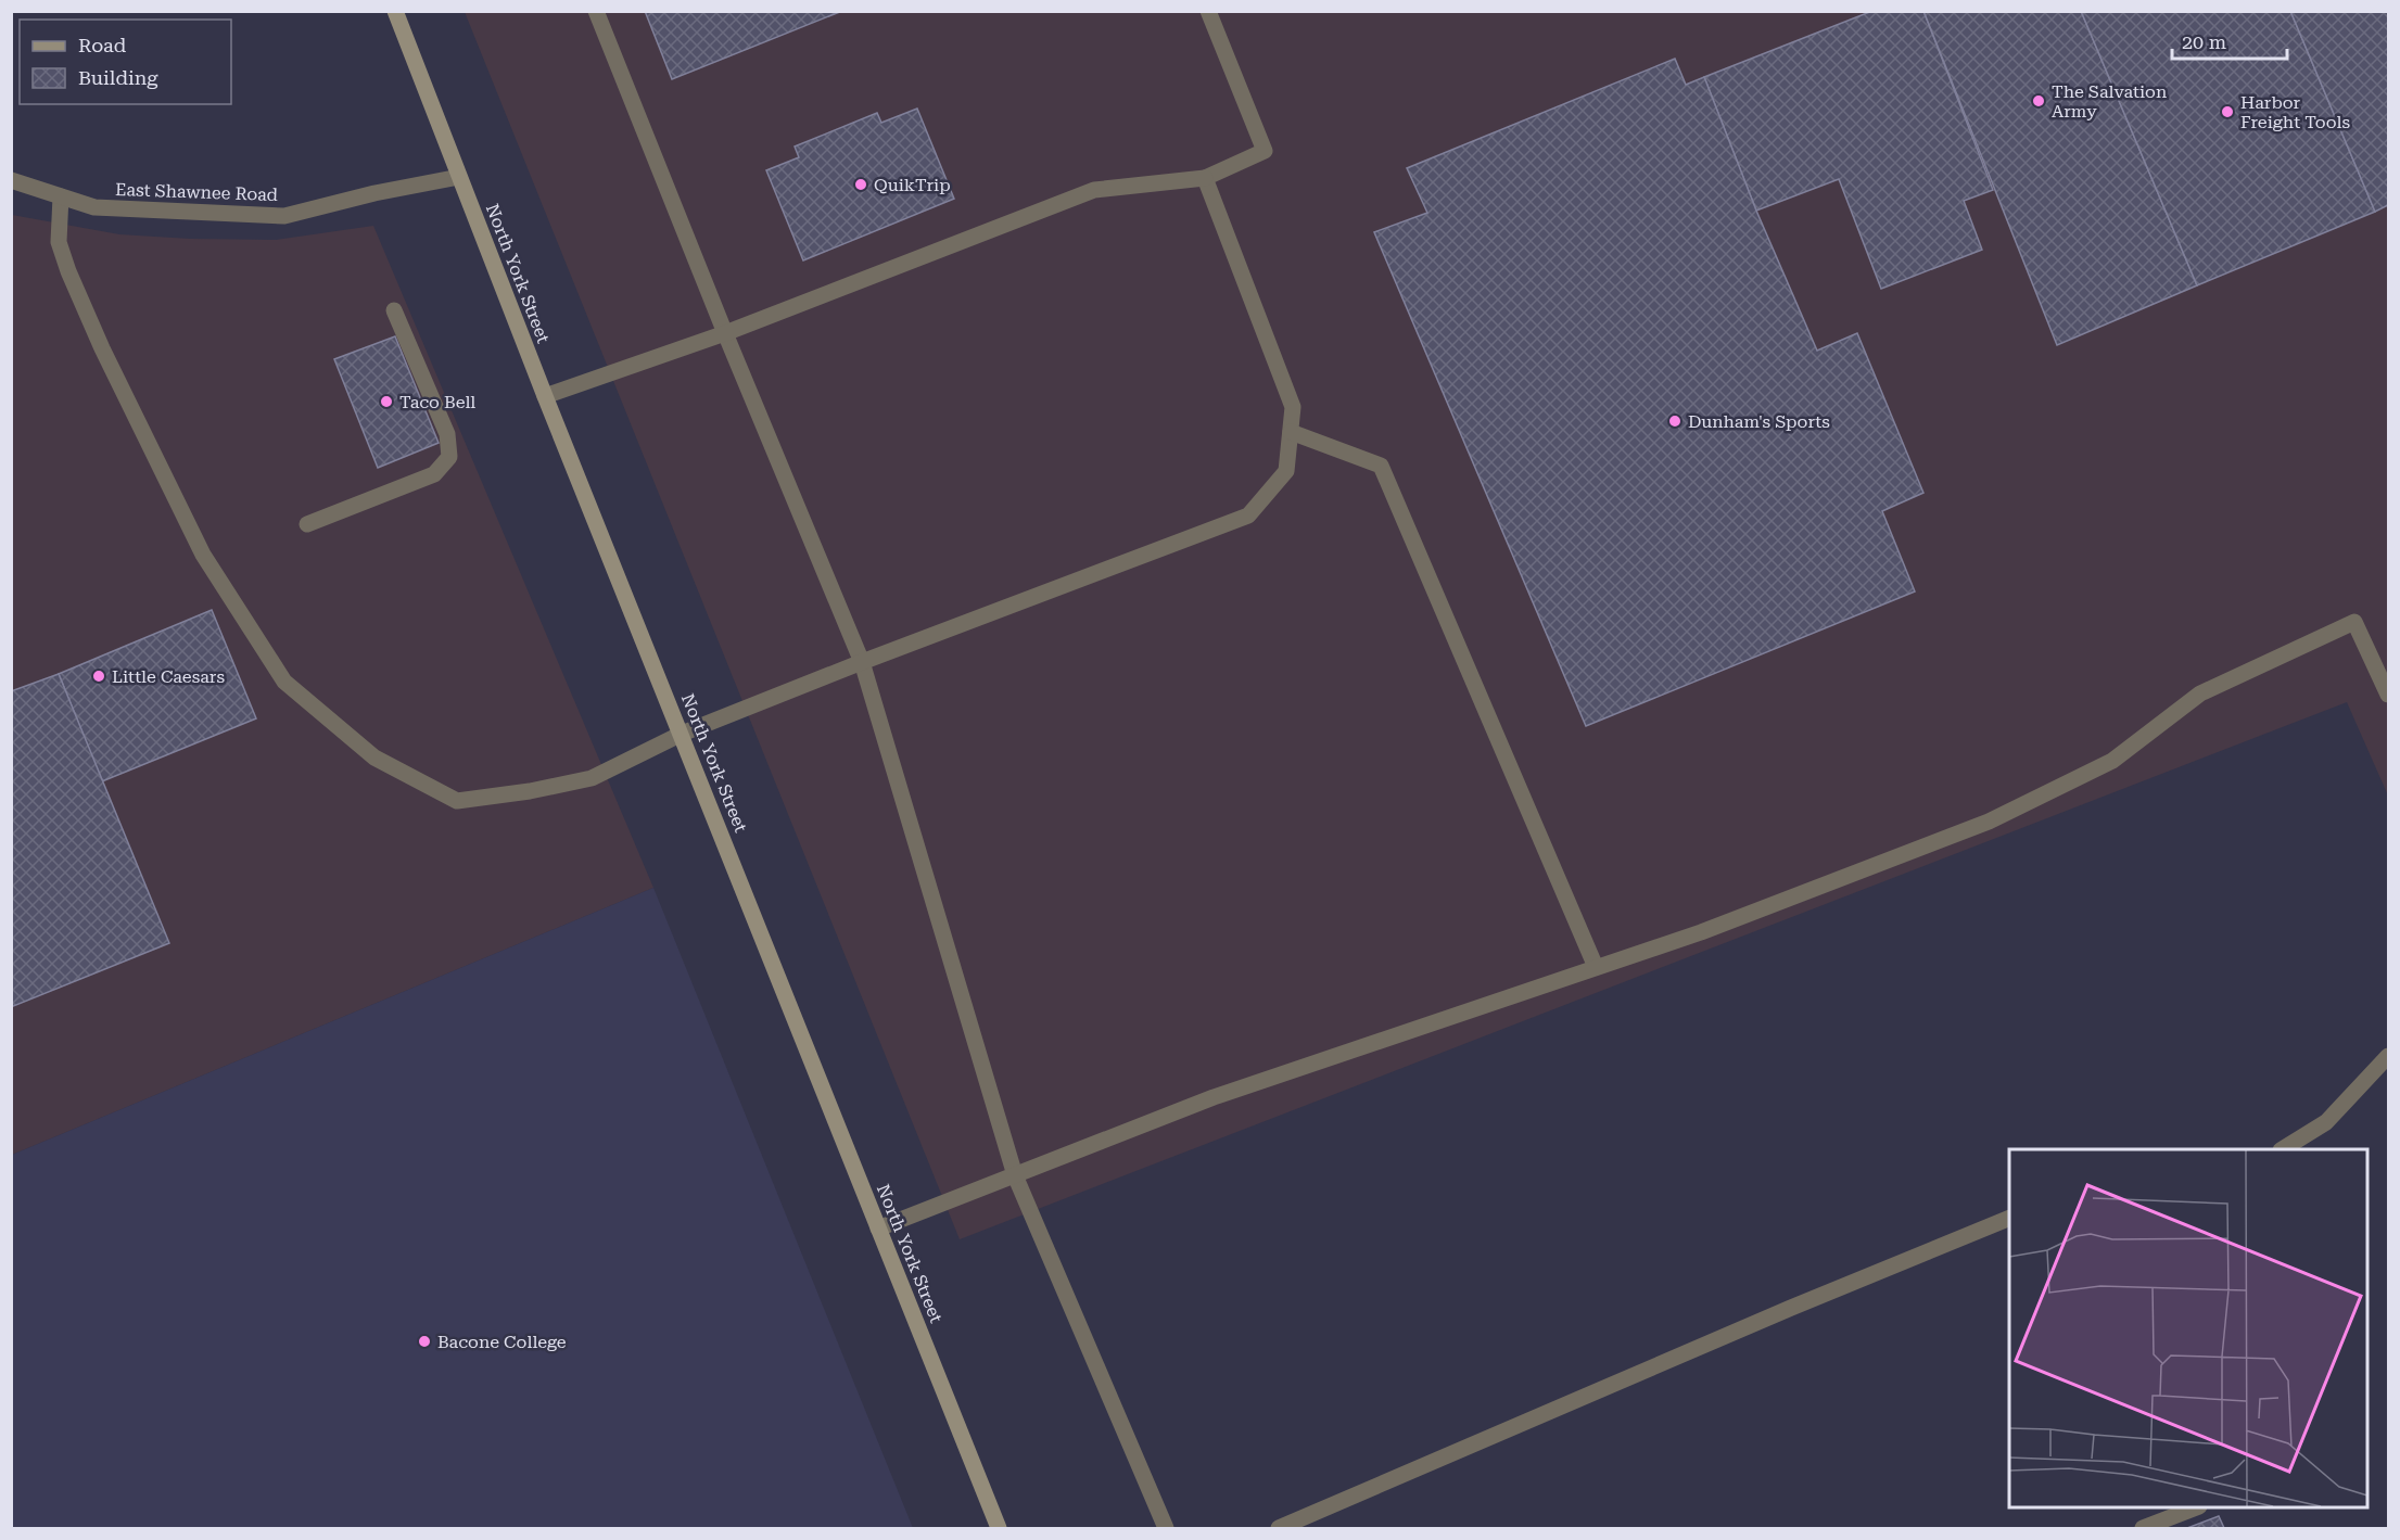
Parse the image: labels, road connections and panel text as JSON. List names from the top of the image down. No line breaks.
{"streets":{"main road":["North York Street"],"street":["East Shawnee Road"]},"crossings":[["East Shawnee Road","North York Street"]],"places":["The Salvation Army","Harbor Freight Tools","QuikTrip","Taco Bell","Dunham's Sports","Little Caesars","Bacone College"],"legend":["Road","Building"],"scale_bar":"20 m"}
